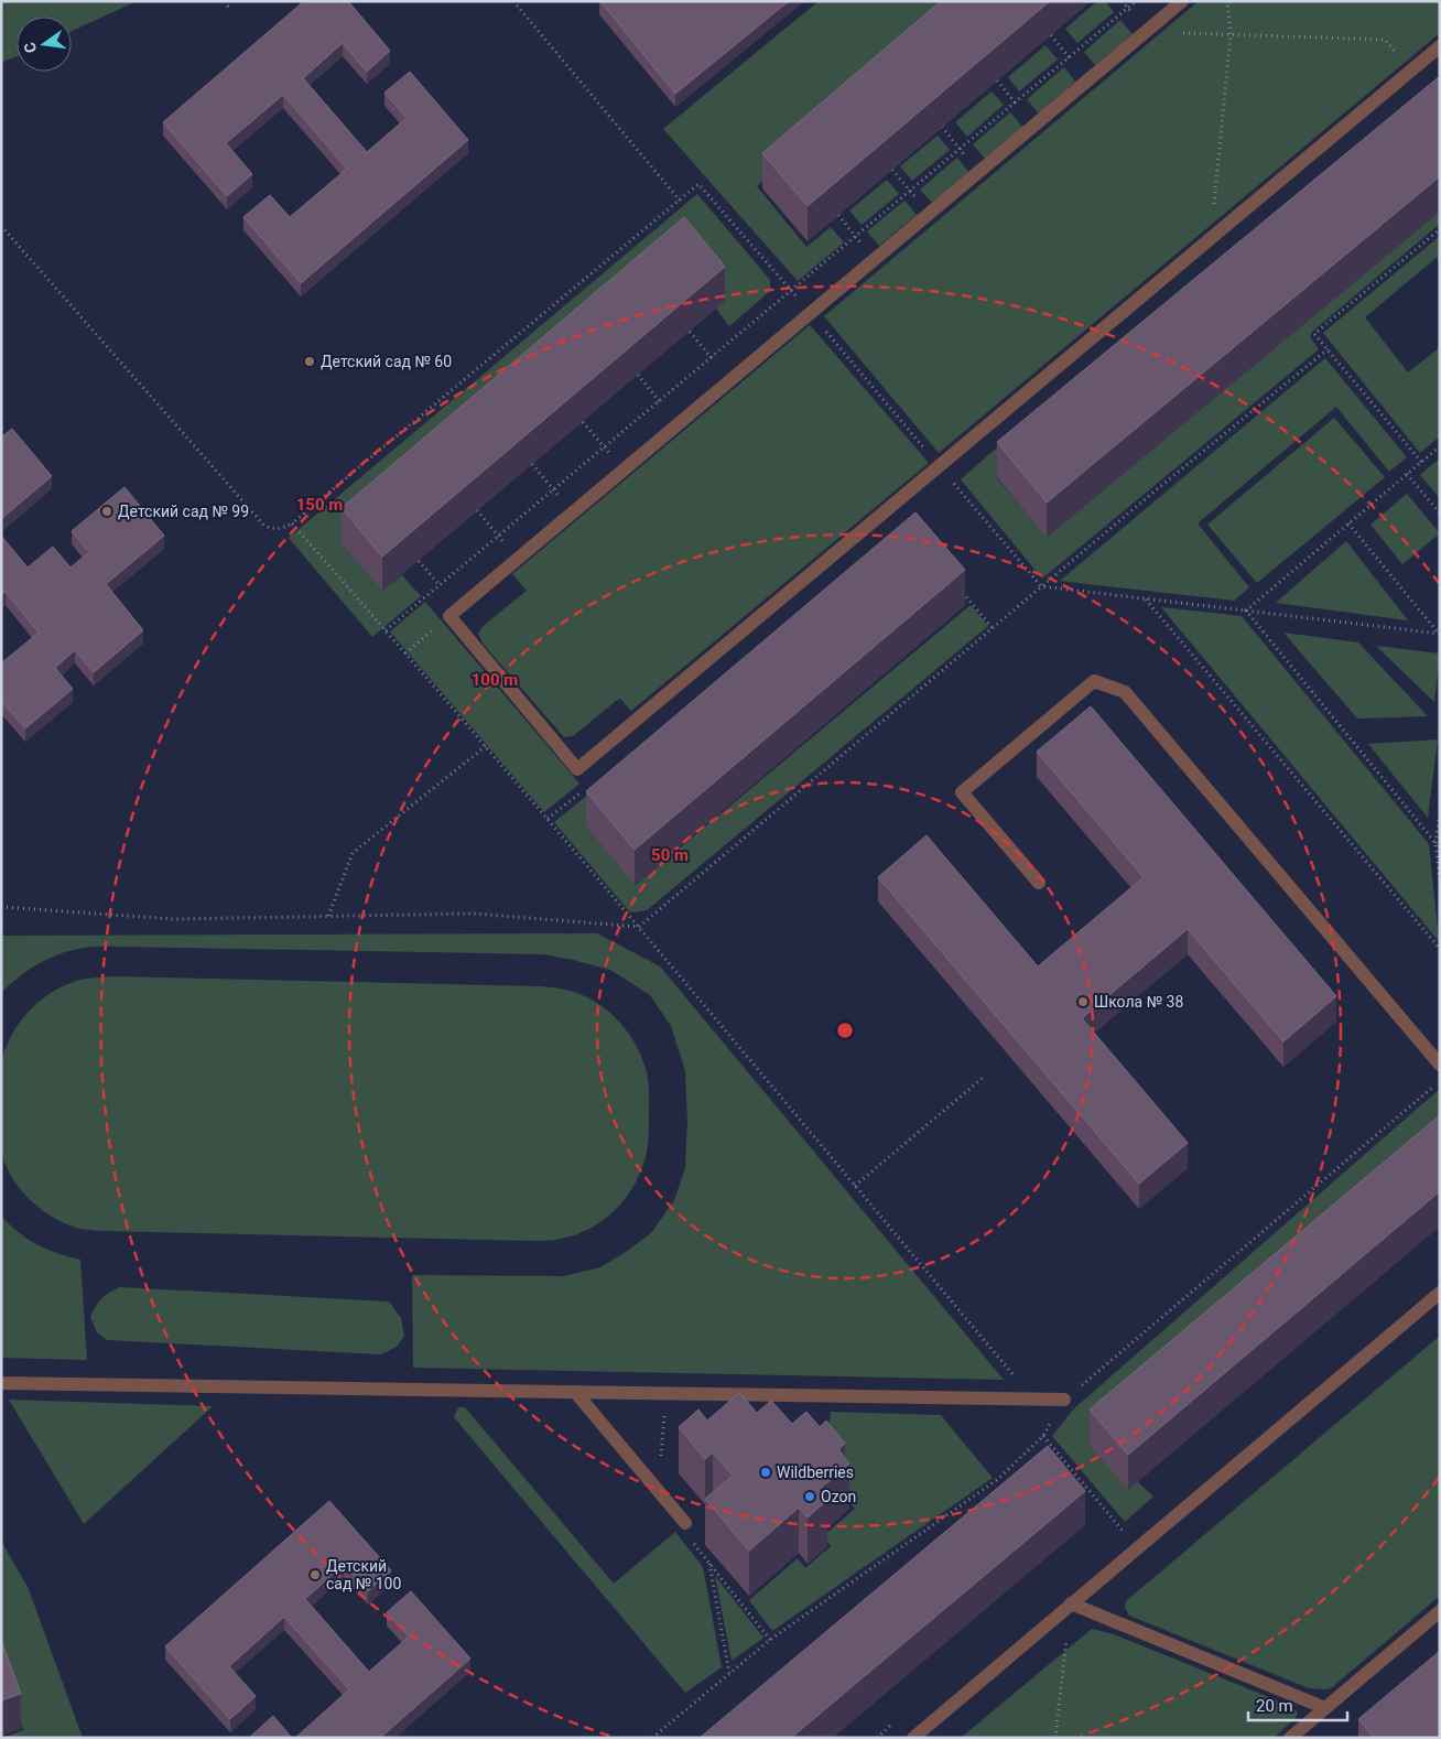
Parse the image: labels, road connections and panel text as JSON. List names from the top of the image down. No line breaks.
{"places":["Детский сад № 60","Детский сад № 99","Школа № 38","Wildberries","Ozon","Детский сад № 100"],"scale_bar":"20 m","north":"left","rings":["150 m","100 m","50 m"]}
